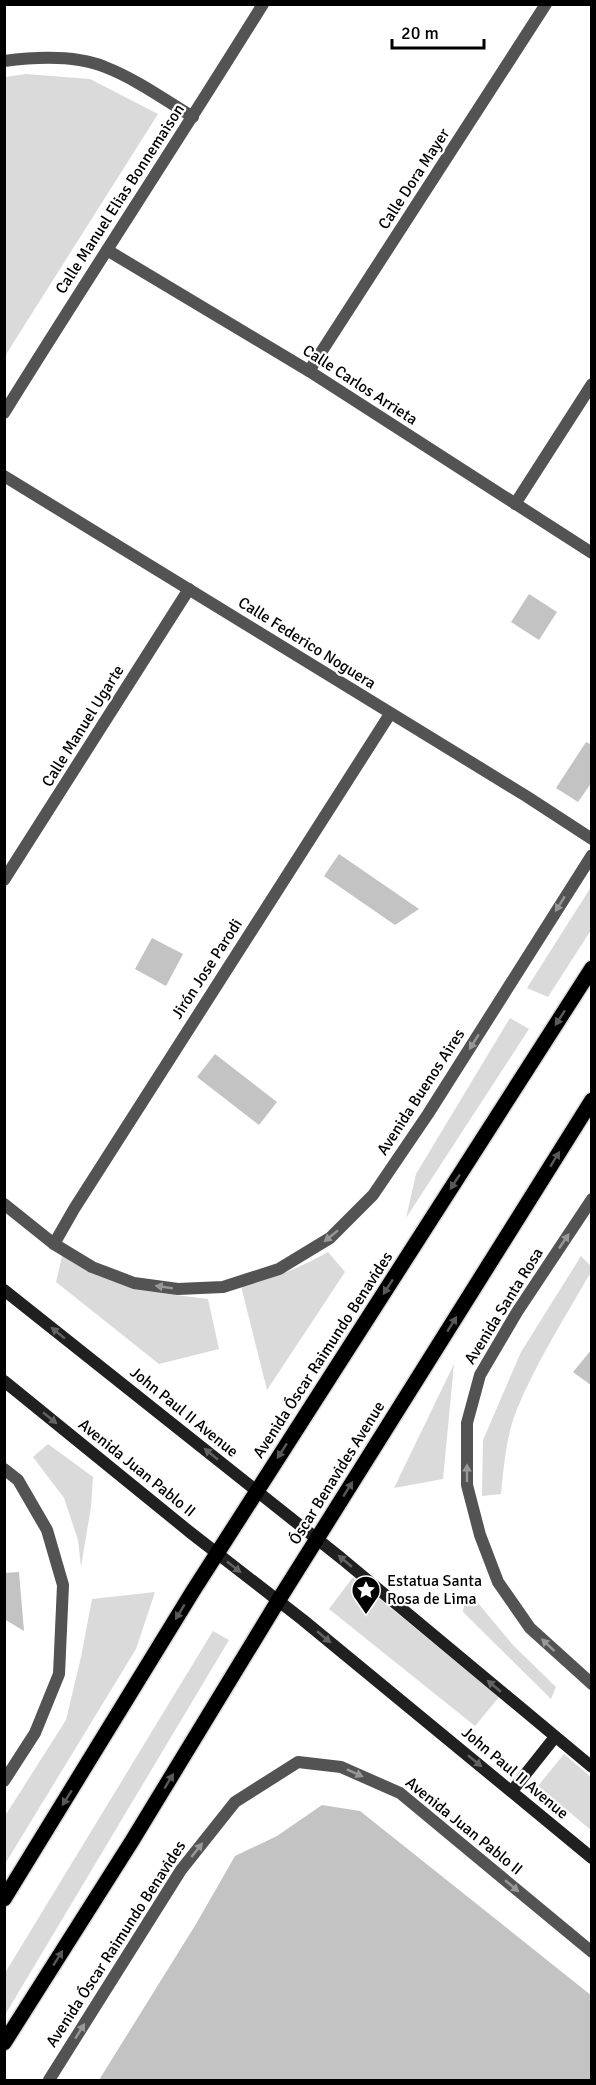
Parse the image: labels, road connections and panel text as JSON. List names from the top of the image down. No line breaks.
{"streets":{"main road":["Avenida Óscar Raimundo Benavides","John Paul II Avenue","Avenida Juan Pablo II","Óscar Benavides Avenue"],"street":["Calle Dora Mayer","Calle Manuel Elias Bonnemaison","Calle Carlos Arrieta","Calle Federico Noguera","Calle Manuel Ugarte","Jirón Jose Parodi","Avenida Buenos Aires","Avenida Santa Rosa"]},"crossings":[["Calle Dora Mayer","Calle Carlos Arrieta"],["Calle Manuel Elias Bonnemaison","Calle Carlos Arrieta"],["Calle Federico Noguera","Calle Manuel Ugarte"],["Calle Federico Noguera","Jirón Jose Parodi"],["Jirón Jose Parodi","Avenida Buenos Aires"],["Avenida Óscar Raimundo Benavides","John Paul II Avenue"],["Avenida Óscar Raimundo Benavides","Avenida Juan Pablo II"],["John Paul II Avenue","Avenida Juan Pablo II"],["John Paul II Avenue","Óscar Benavides Avenue"],["Avenida Juan Pablo II","Óscar Benavides Avenue"]],"one_way":["Avenida Buenos Aires","Avenida Santa Rosa","Avenida Juan Pablo II"],"places":{"place":["Estatua Santa Rosa de Lima"]},"scale_bar":"20 m"}
